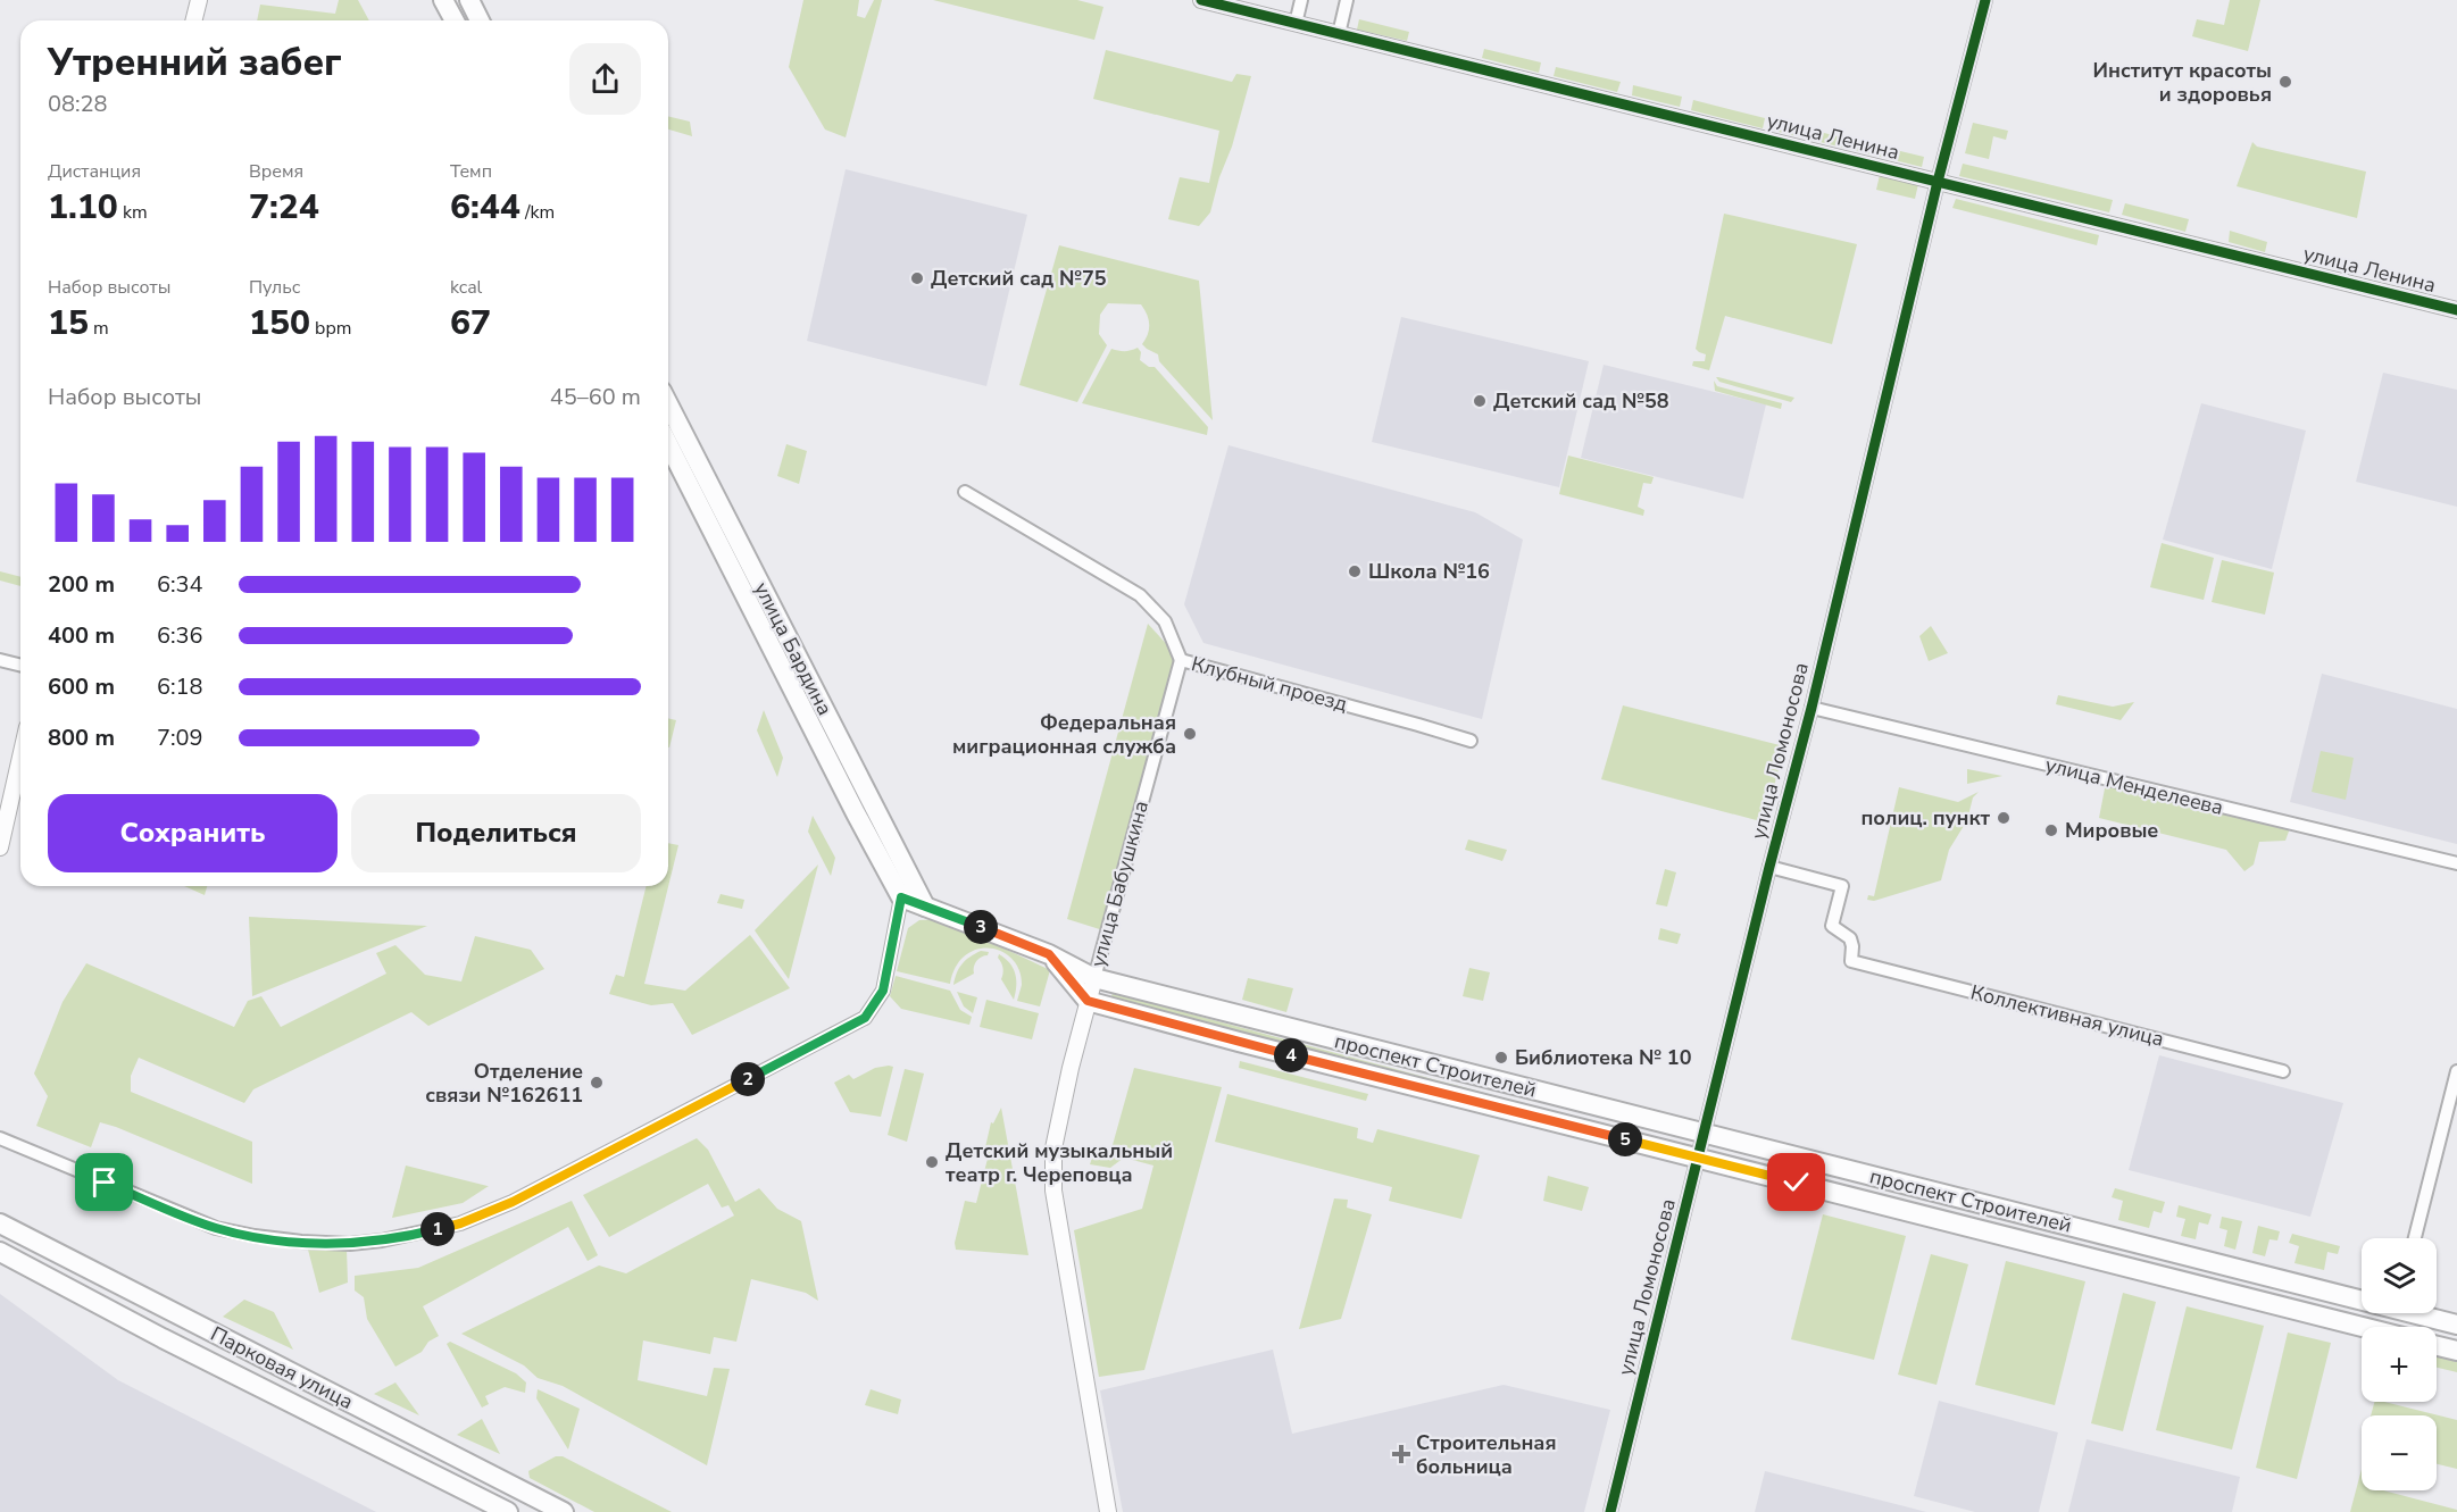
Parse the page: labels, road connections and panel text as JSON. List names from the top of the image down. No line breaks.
{"streets":{"main road":["улица Бардина","проспект Строителей","Парковая улица"],"street":["улица Ленина","Клубный проезд","улица Ломоносова","улица Менделеева","улица Бабушкина","Коллективная улица"]},"crossings":[["улица Ленина","улица Ломоносова"],["улица Бардина","проспект Строителей"],["Клубный проезд","улица Бабушкина"],["улица Ломоносова","улица Менделеева"],["улица Ломоносова","Коллективная улица"],["улица Ломоносова","проспект Строителей"],["улица Бабушкина","проспект Строителей"]],"places":{"other":["Институт красоты и здоровья","Детский сад №75","Детский сад №58","Школа №16","Федеральная миграционная служба","полиц. пункт","Мировые","Библиотека № 10","Отделение связи №162611","Детский музыкальный театр г. Череповца"],"health":["Строительная больница"]},"page":{"heading":["Утренний забег","08:28"],"stats":[["Дистанция","1.10 km"],["Время","7:24"],["Темп","6:44 /km"],["Набор высоты","15 m"],["Пульс","150 bpm"],["kcal","67"]],"chart":["Набор высоты","45–60 m"],"list":[{"name":"200 m","note":"6:34"},{"name":"400 m","note":"6:36"},{"name":"600 m","note":"6:18"},{"name":"800 m","note":"7:09"}],"buttons":["Сохранить","Поделиться"],"pins":["3","4","2","5","1"],"map_buttons":["+","−"]}}
